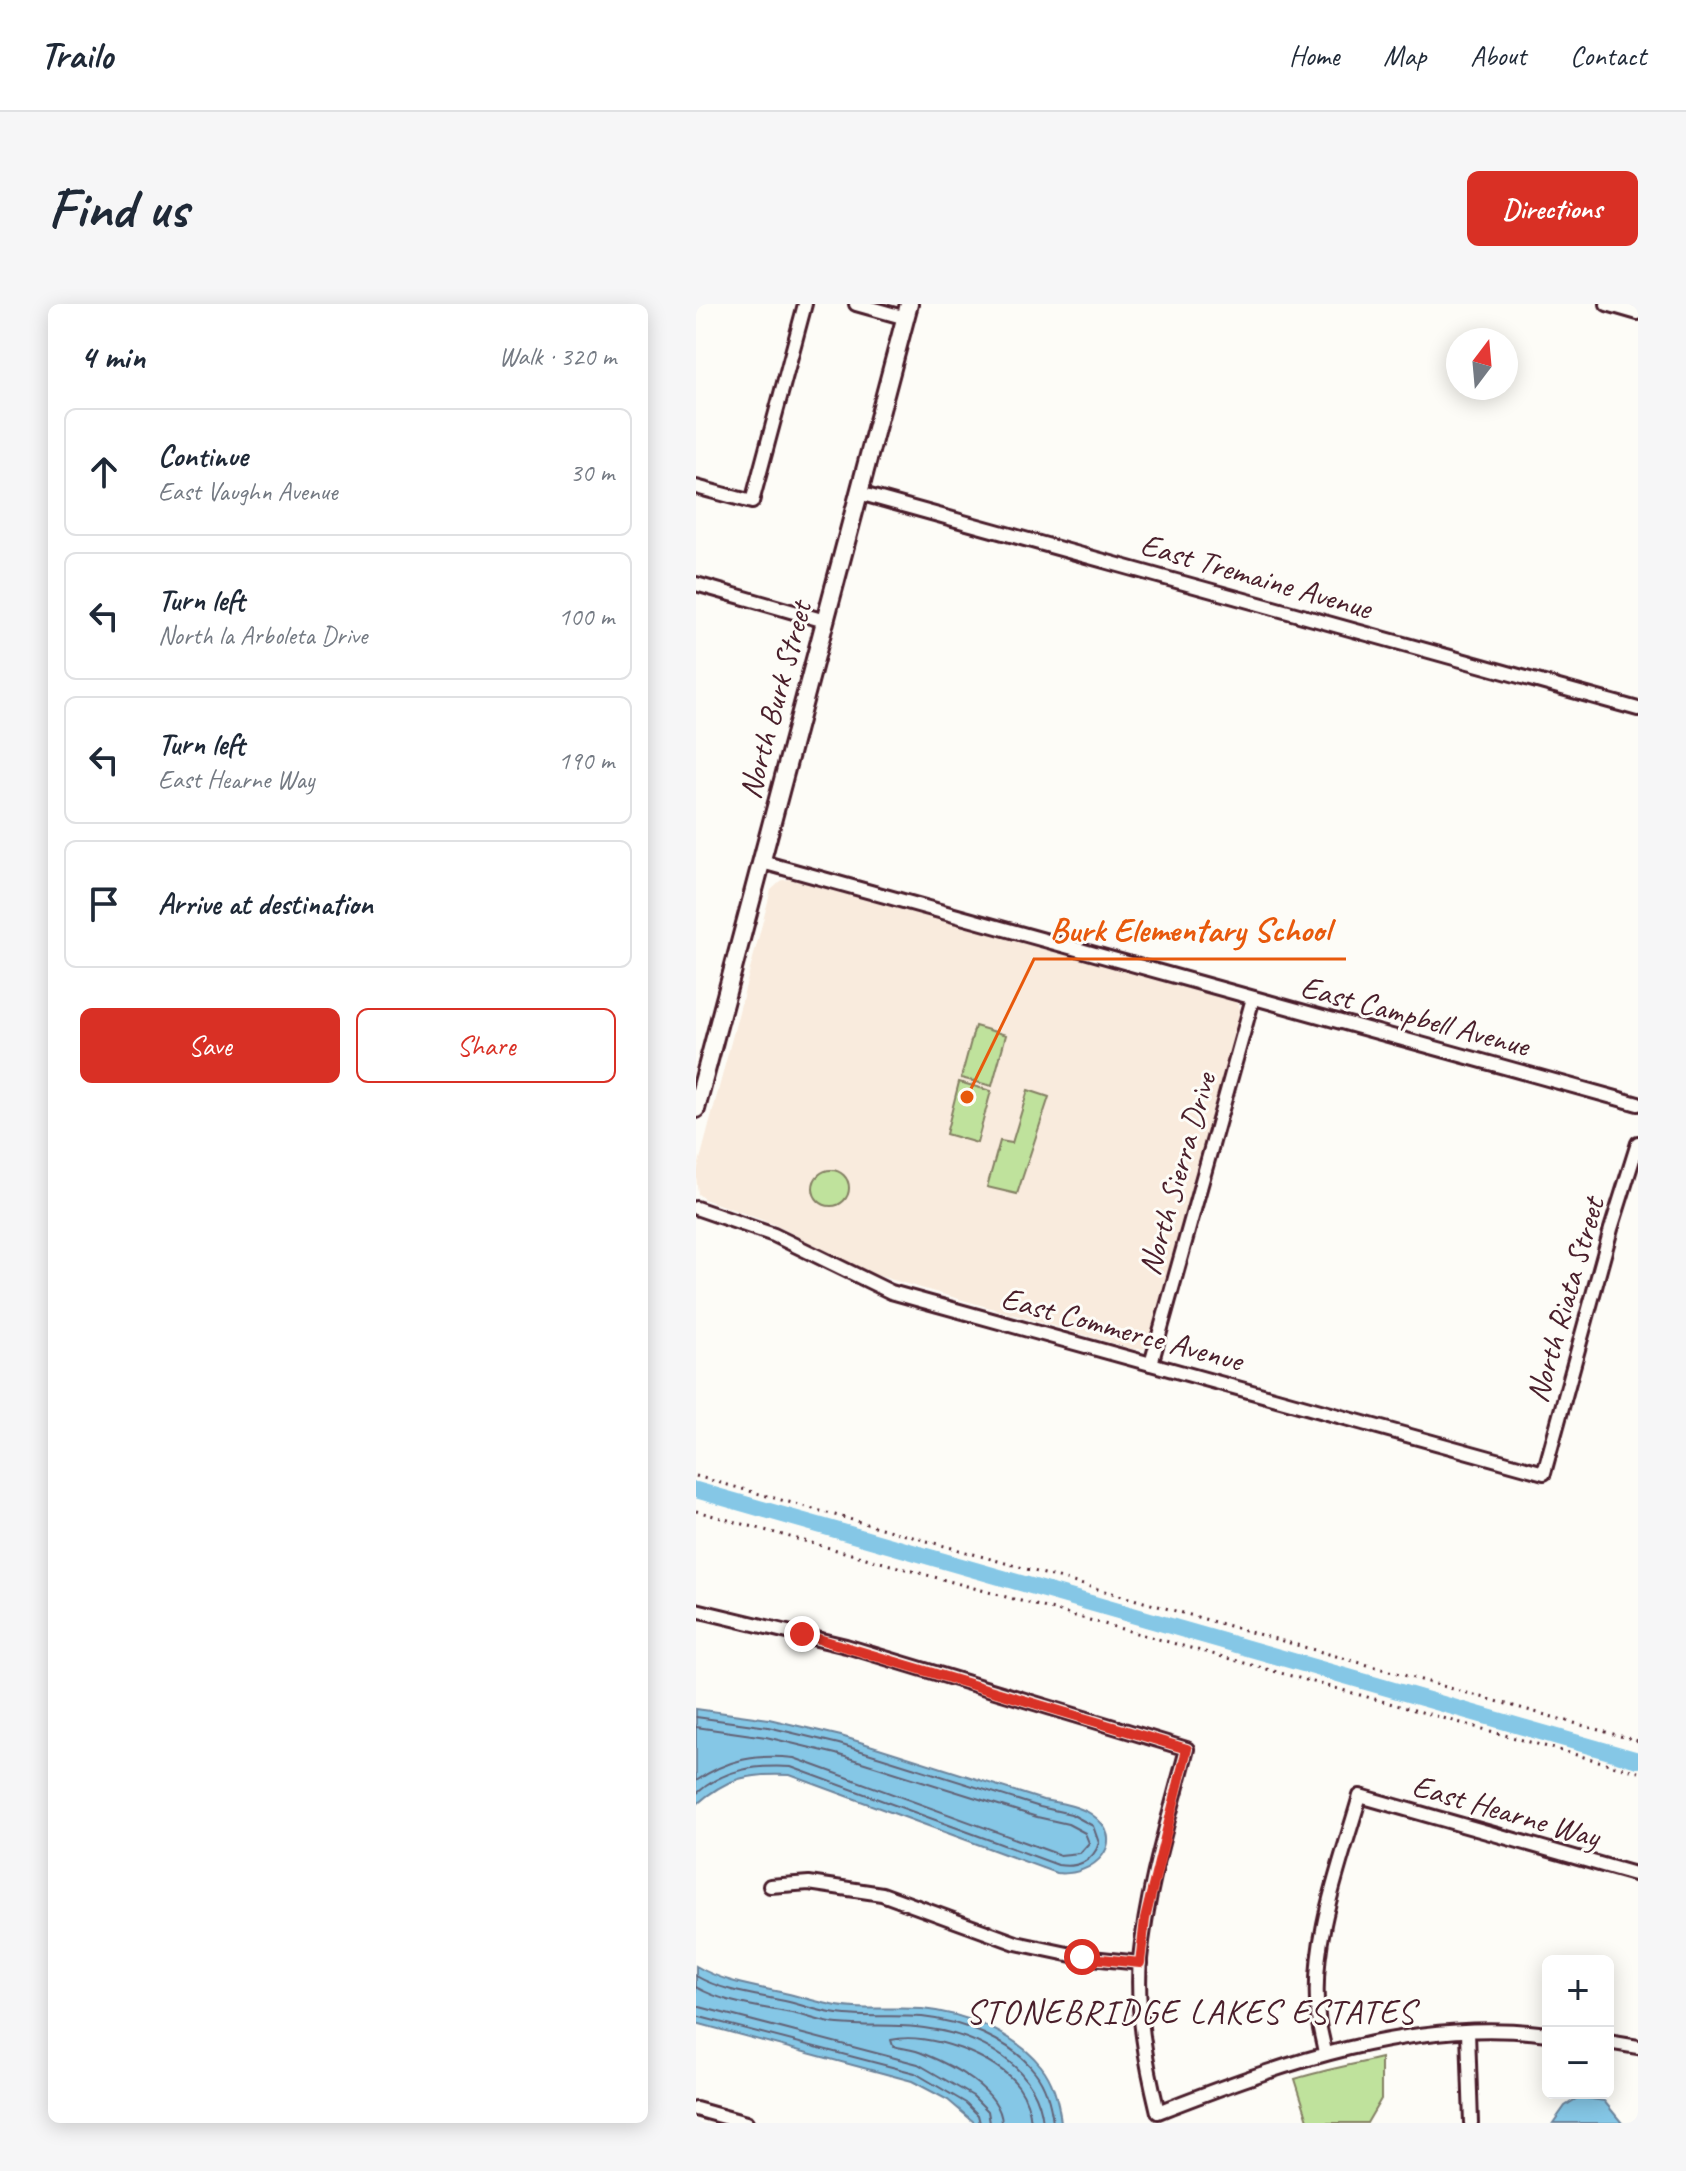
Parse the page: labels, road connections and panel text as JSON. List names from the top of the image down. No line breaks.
{"streets":{"street":["East Tremaine Avenue","North Burk Street","East Campbell Avenue","North Sierra Drive","North Riata Street","East Commerce Avenue","East Hearne Way"]},"crossings":[["East Tremaine Avenue","North Burk Street"],["North Burk Street","East Campbell Avenue"],["East Campbell Avenue","North Sierra Drive"],["North Sierra Drive","East Commerce Avenue"],["North Riata Street","East Commerce Avenue"]],"districts":["STONEBRIDGE LAKES ESTATES"],"places":["Burk Elementary School"],"north":"top","page":{"header":"Trailo","nav":["Home","Map","About","Contact"],"buttons":["Directions",["Save","Share"]],"title":"Find us","heading":["4 min","Walk · 320 m"],"list":[["Continue","East Vaughn Avenue","30 m"],["Turn left","North la Arboleta Drive","100 m"],["Turn left","East Hearne Way","190 m"],"Arrive at destination"],"map_buttons":["+","−"]}}
